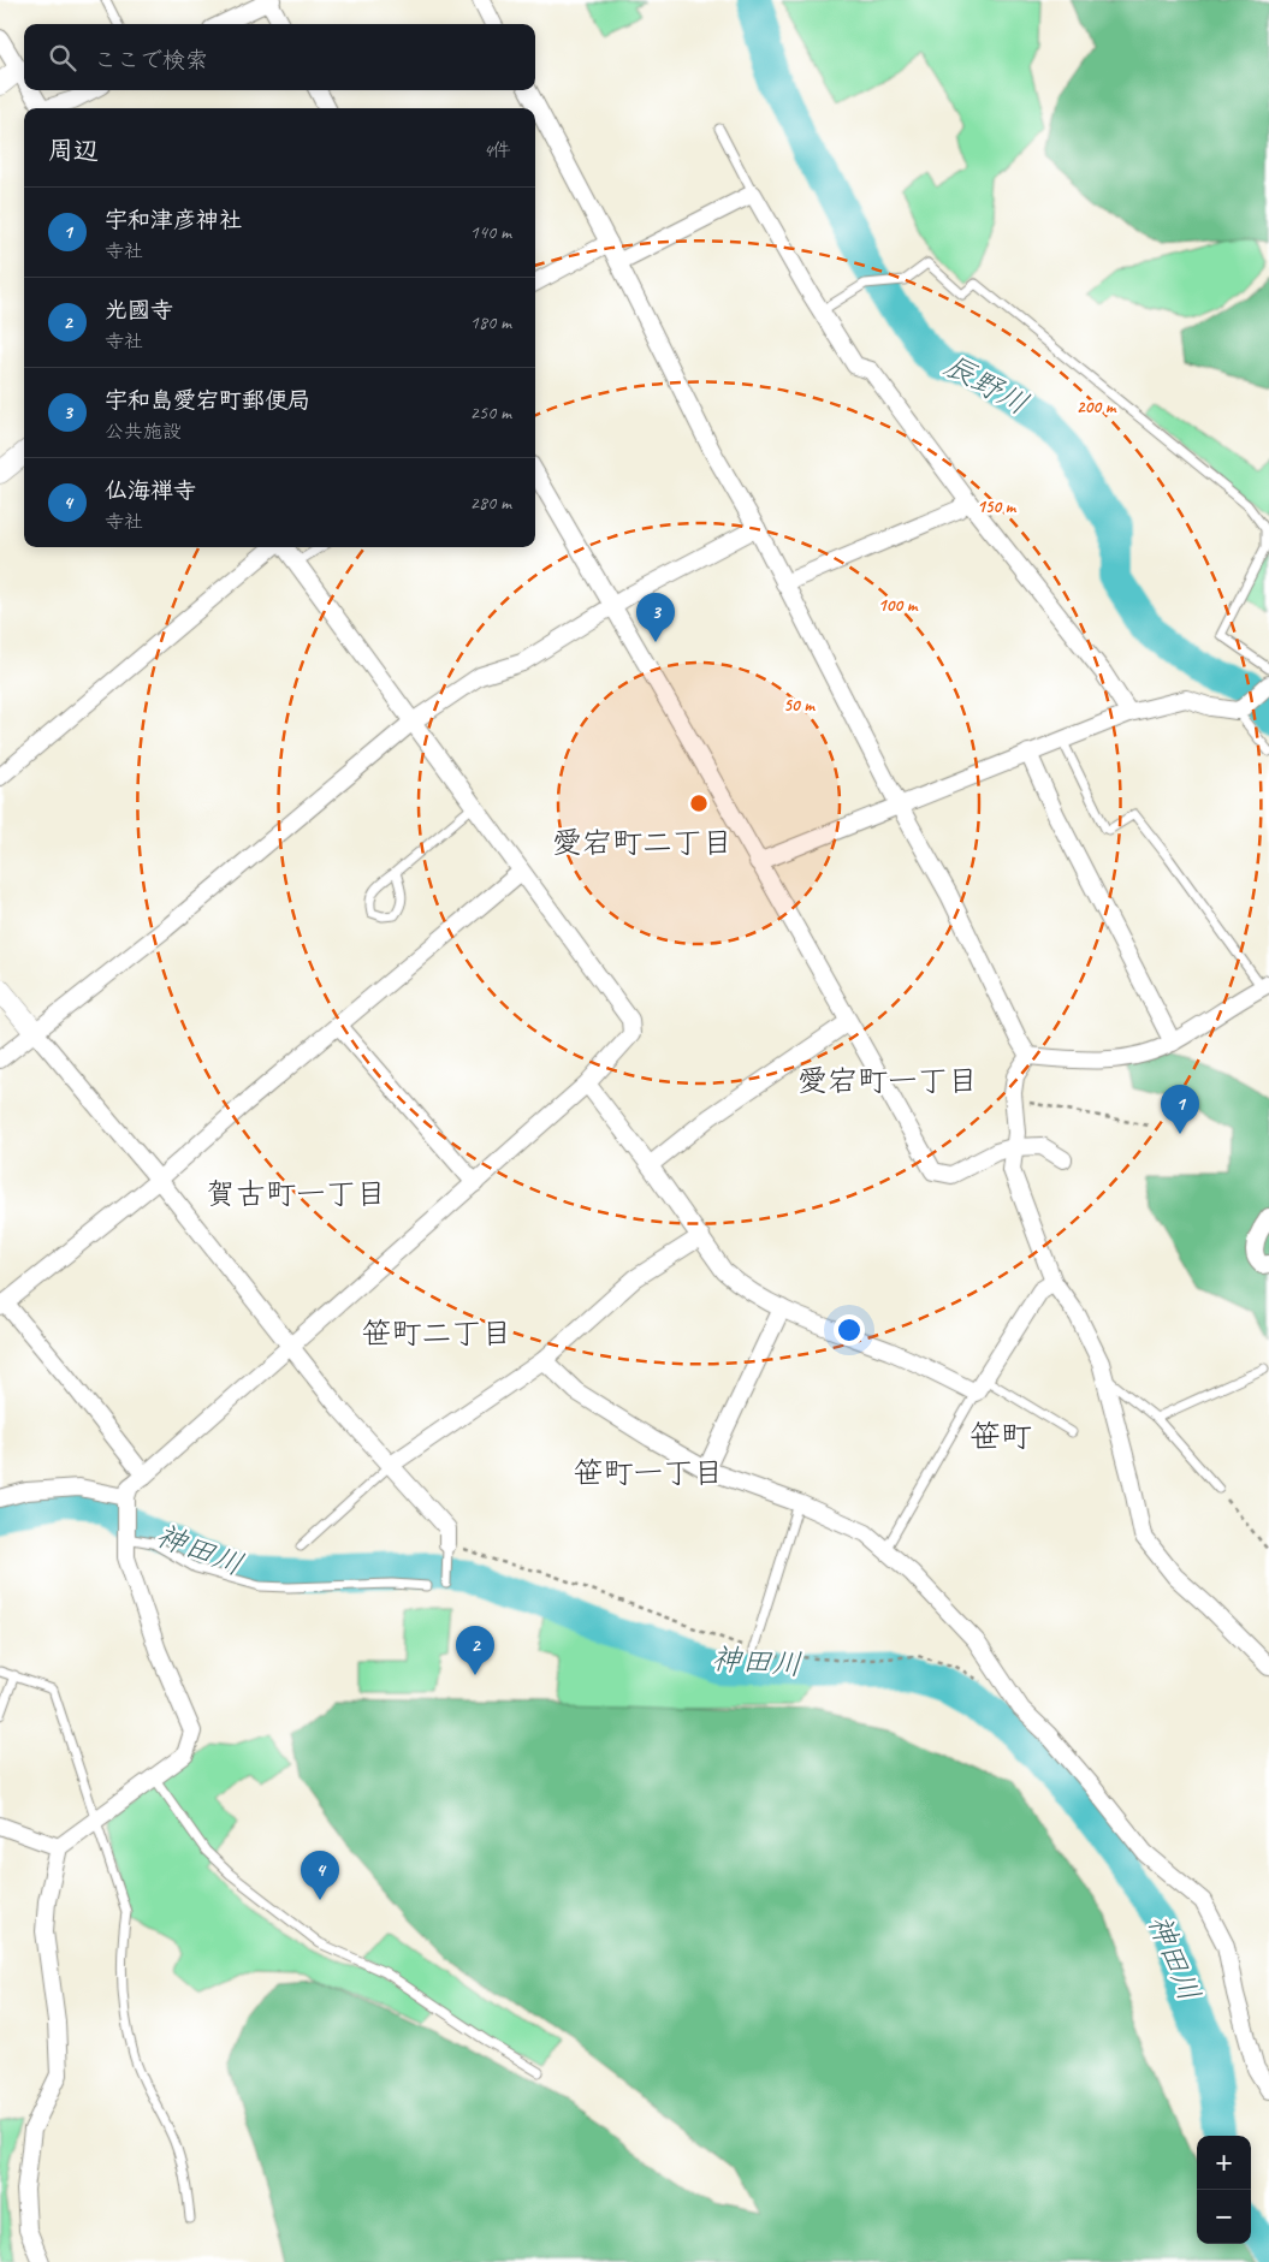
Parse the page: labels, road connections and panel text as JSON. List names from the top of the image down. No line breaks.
{"districts":["愛宕町二丁目","愛宕町一丁目","賀古町一丁目","笹町二丁目","笹町","笹町一丁目"],"water":["辰野川","神田川"],"page":{"search":"ここで検索","heading":["周辺","4件"],"list":[{"mark":"1","name":"宇和津彦神社","note":"寺社","value":"140 m"},{"mark":"2","name":"光國寺","note":"寺社","value":"180 m"},{"mark":"3","name":"宇和島愛宕町郵便局","note":"公共施設","value":"250 m"},{"mark":"4","name":"仏海禅寺","note":"寺社","value":"280 m"}],"pins":["3","1","2","4"],"map_buttons":["+","−"]},"rings":["200 m","150 m","100 m","50 m"]}
